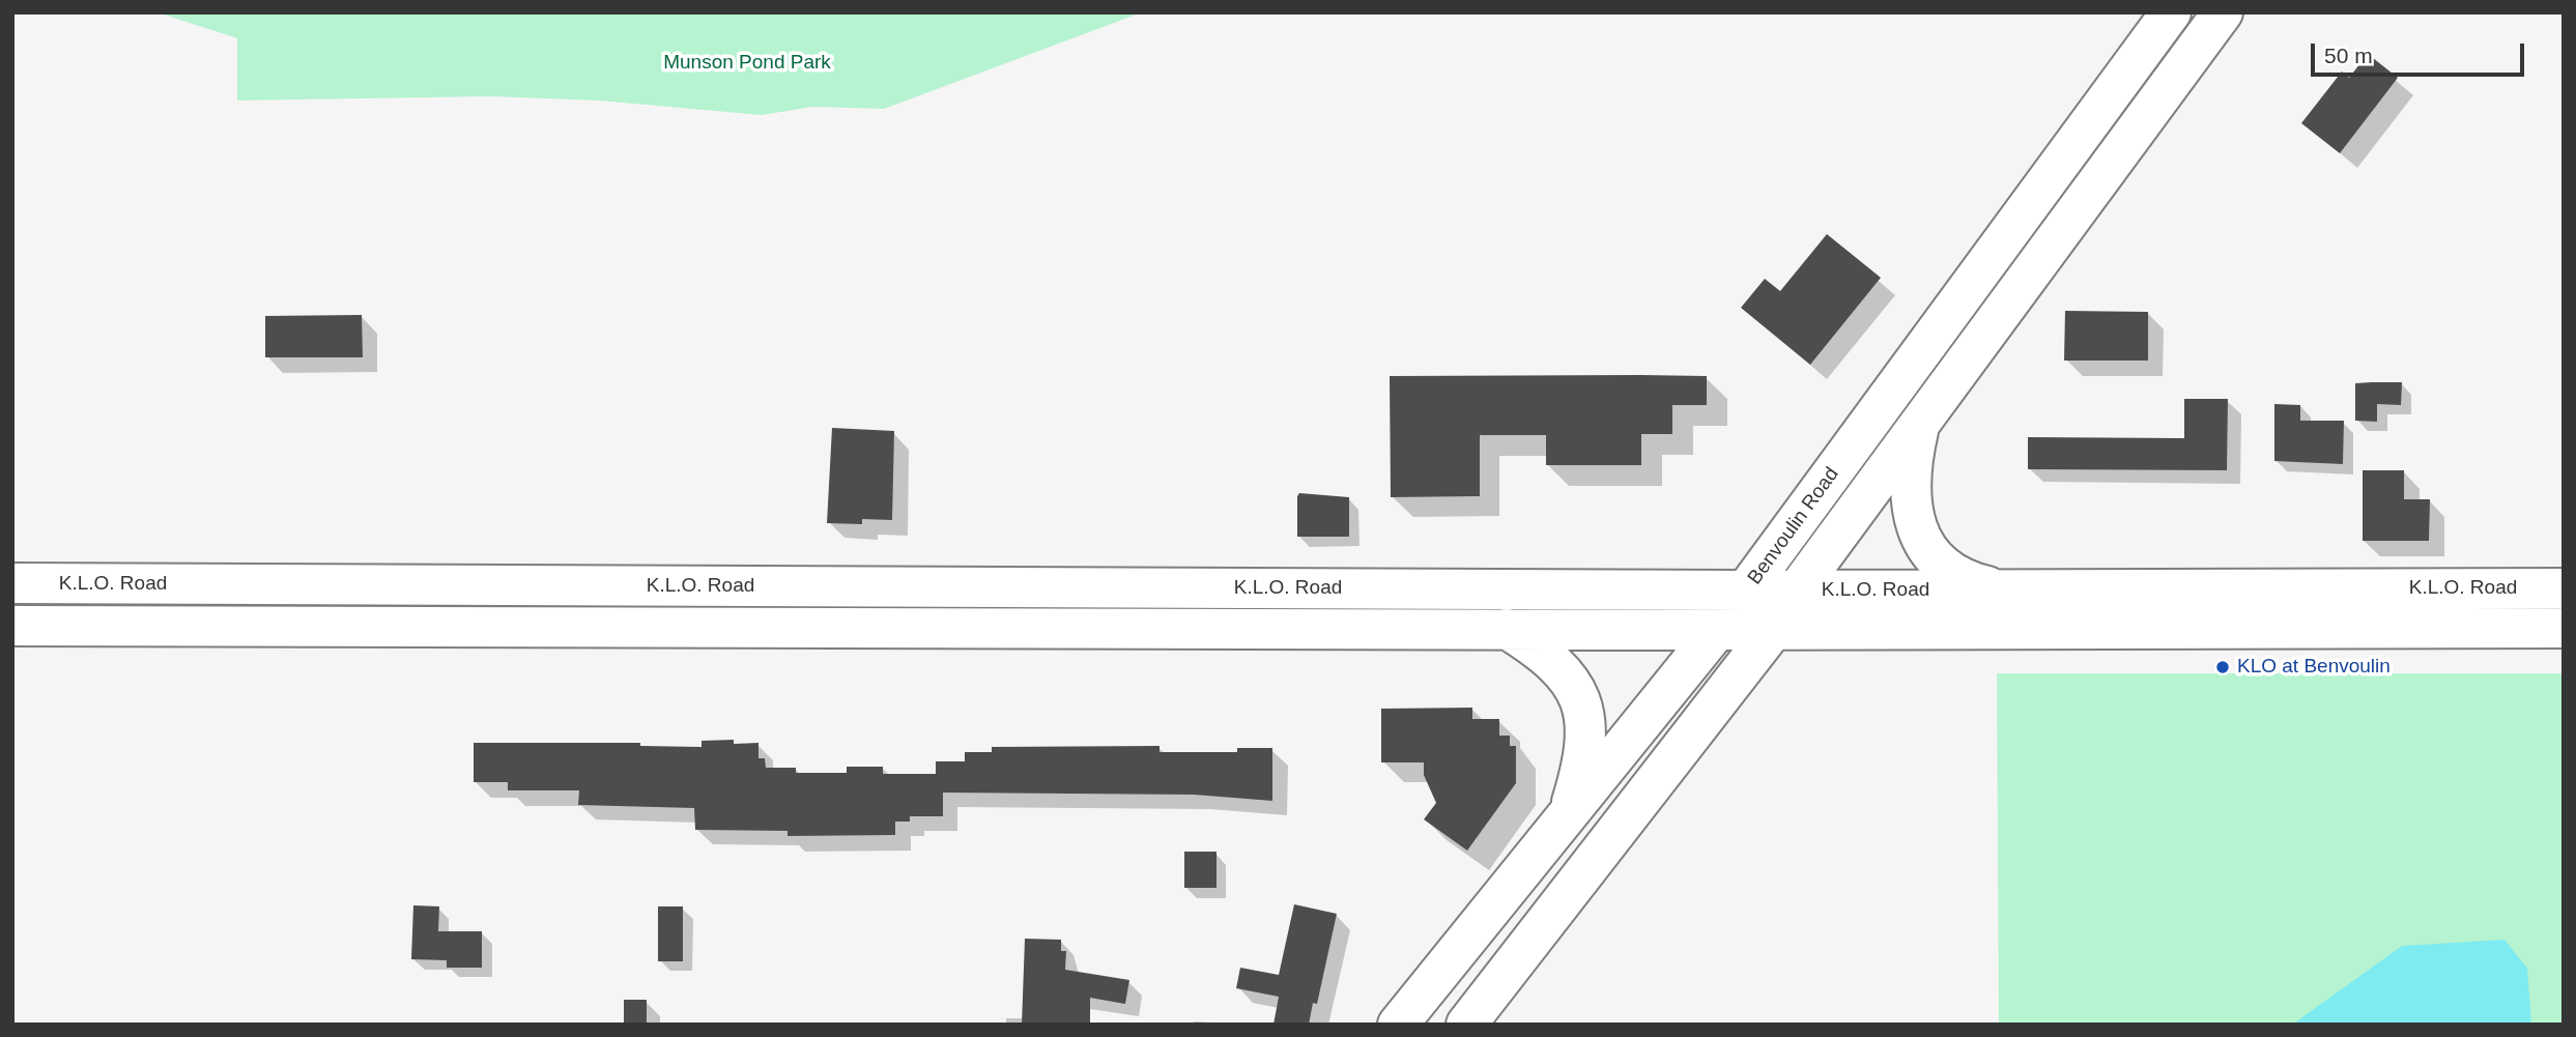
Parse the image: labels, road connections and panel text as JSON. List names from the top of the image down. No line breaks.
{"streets":{"main road":["Benvoulin Road","K.L.O. Road"]},"crossings":[["Benvoulin Road","K.L.O. Road"]],"parks":["Munson Pond Park"],"places":["KLO at Benvoulin"],"scale_bar":"50 m"}
